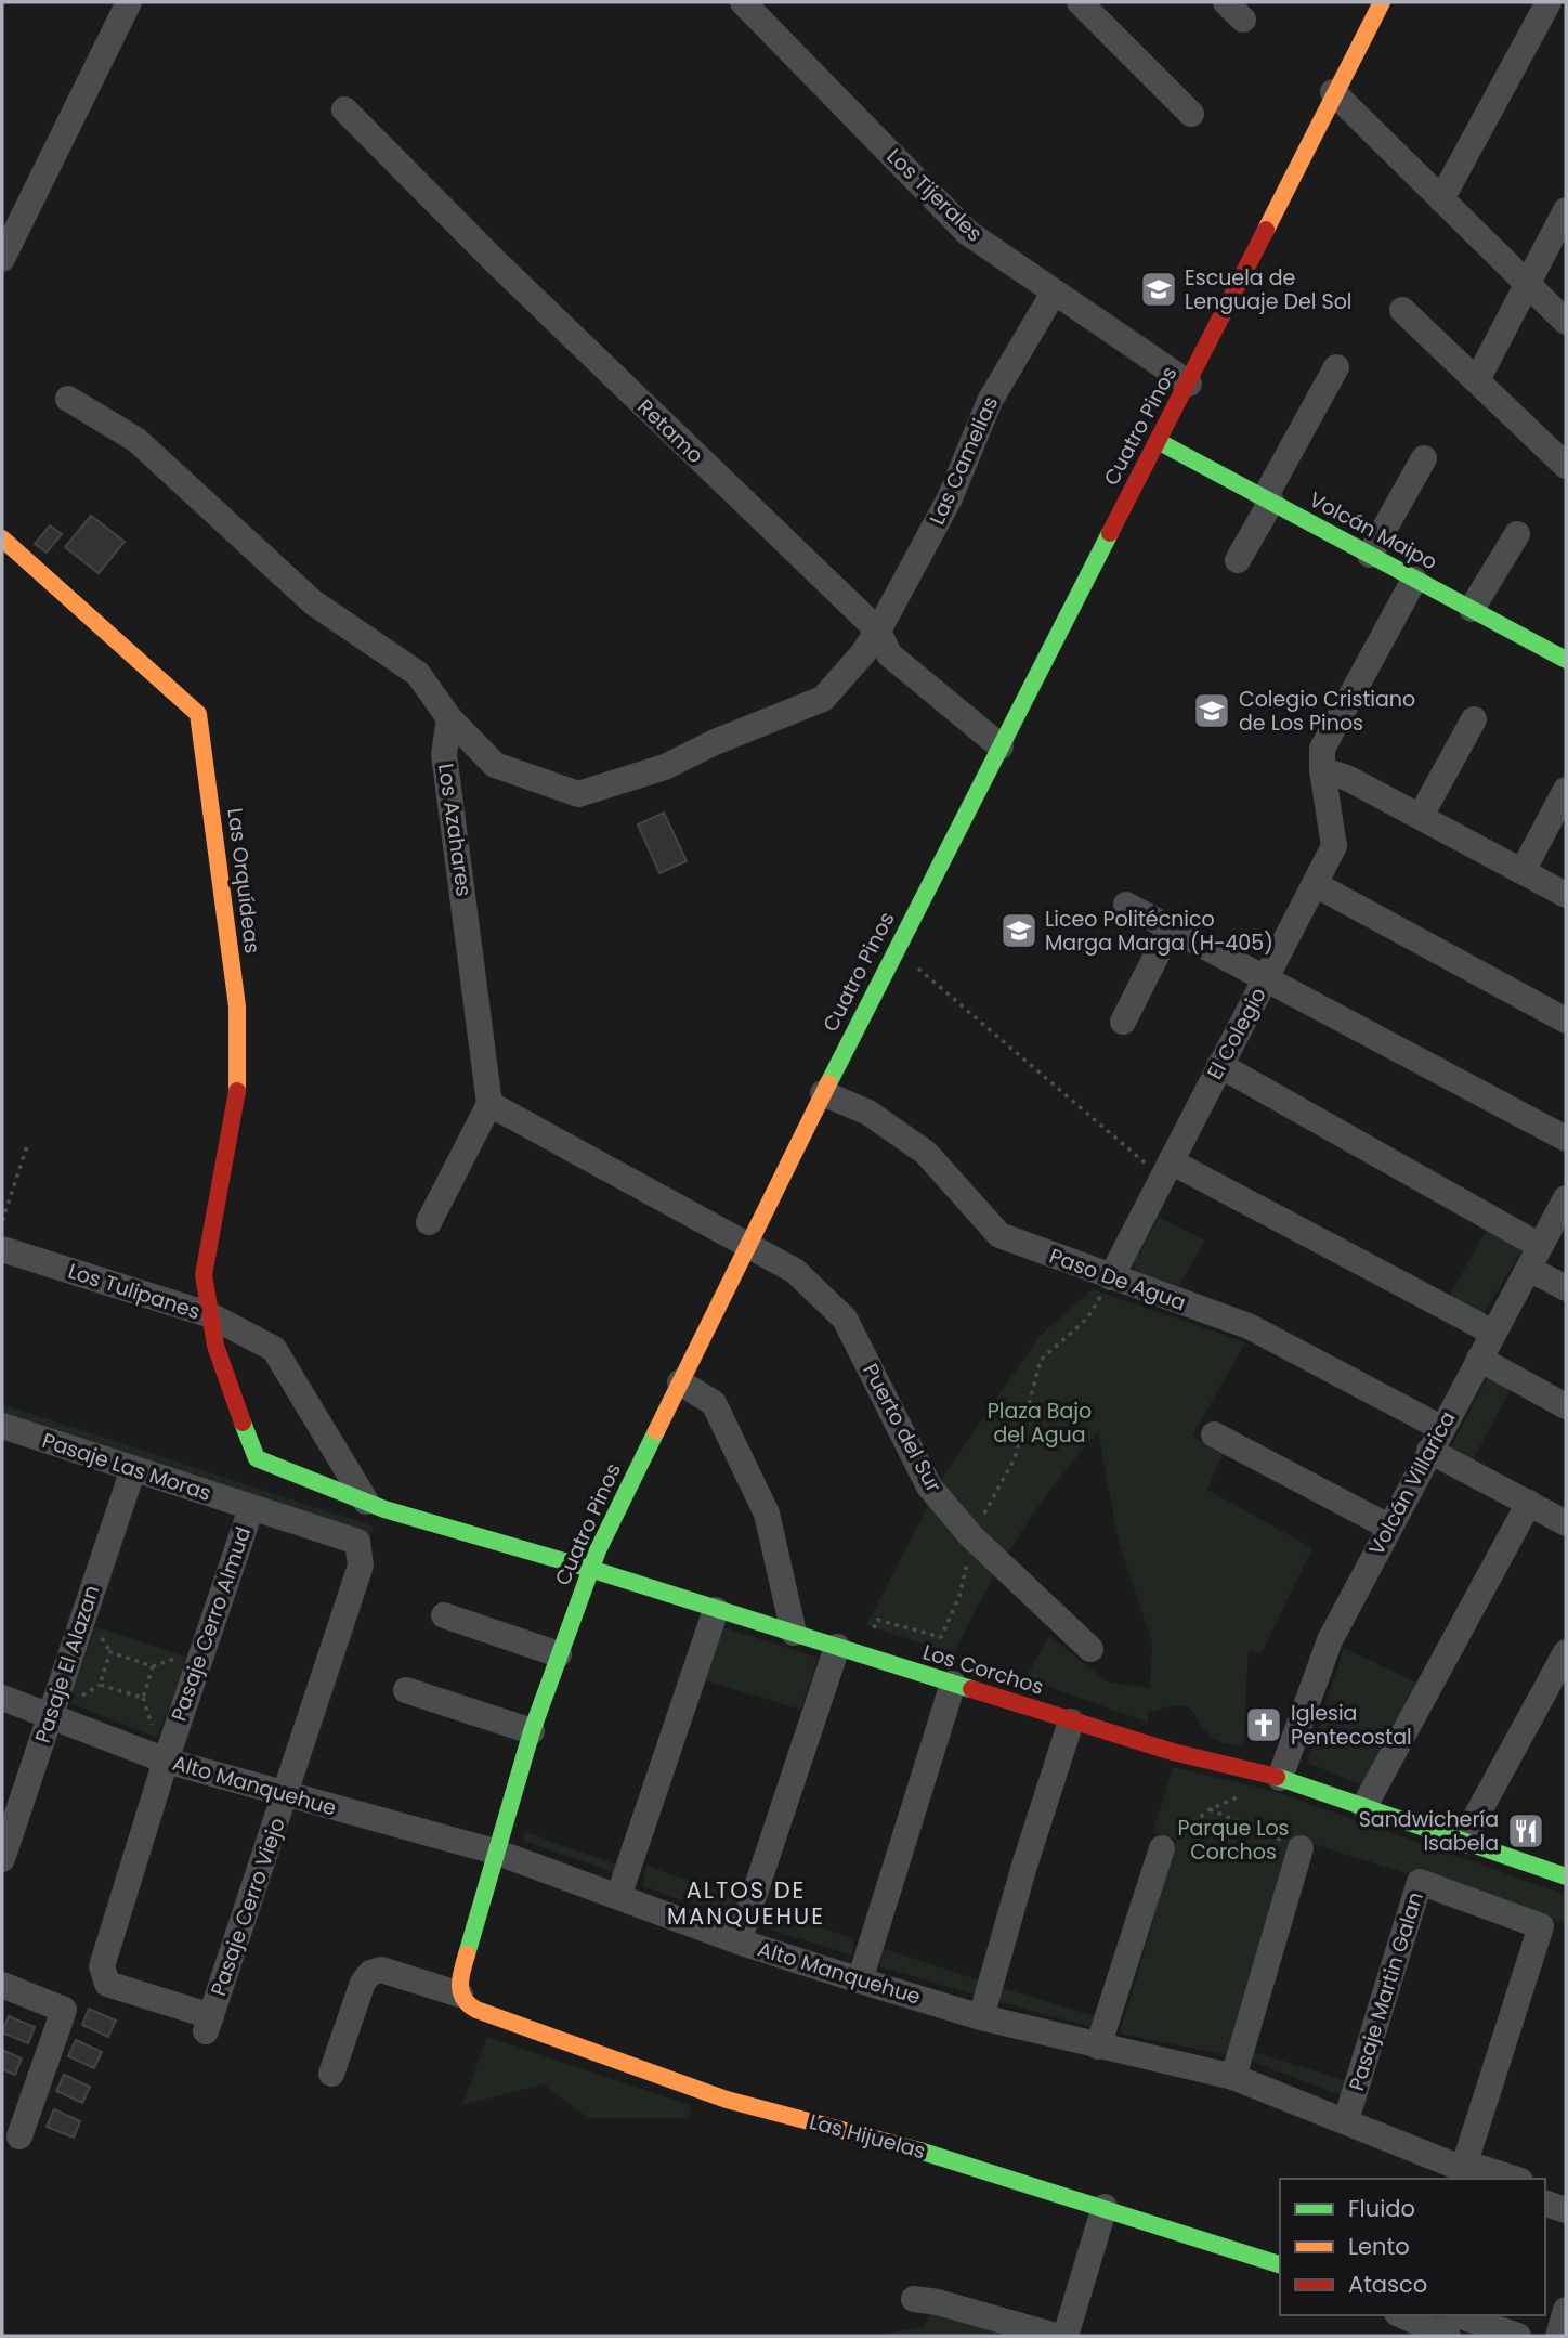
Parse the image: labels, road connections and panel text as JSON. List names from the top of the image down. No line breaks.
{"streets":{"street":["Los Tijerales","Cuatro Pinos","Retamo","Las Camelias","Volcán Maipo","Los Azahares","Las Orquídeas","El Colegio","Paso De Agua","Los Tulipanes","Puerto del Sur","Pasaje Las Moras","Volcán Villarica","Pasaje Cerro Almud","Pasaje El Alazan","Los Corchos","Alto Manquehue","Pasaje Cerro Viejo","Pasaje Martin Galan","Las Hijuelas"]},"crossings":[["Los Tijerales","Cuatro Pinos"],["Los Tijerales","Las Camelias"],["Cuatro Pinos","Retamo"],["Cuatro Pinos","Volcán Maipo"],["Cuatro Pinos","Paso De Agua"],["Cuatro Pinos","Puerto del Sur"],["Cuatro Pinos","Los Corchos"],["Cuatro Pinos","Alto Manquehue"],["Cuatro Pinos","Las Hijuelas"],["Retamo","Las Camelias"],["Las Camelias","Los Azahares"],["Volcán Maipo","El Colegio"],["Las Orquídeas","Los Tulipanes"],["El Colegio","Paso De Agua"],["Paso De Agua","Volcán Villarica"],["Los Tulipanes","Los Corchos"],["Pasaje Las Moras","Pasaje Cerro Almud"],["Pasaje Las Moras","Pasaje El Alazan"],["Pasaje Las Moras","Pasaje Cerro Viejo"],["Volcán Villarica","Los Corchos"],["Pasaje Cerro Almud","Alto Manquehue"],["Pasaje Cerro Almud","Pasaje Cerro Viejo"],["Pasaje El Alazan","Alto Manquehue"],["Alto Manquehue","Pasaje Cerro Viejo"],["Alto Manquehue","Pasaje Martin Galan"]],"districts":["ALTOS DE MANQUEHUE"],"parks":["Plaza Bajo del Agua","Parque Los Corchos"],"places":{"school or university":["Escuela de Lenguaje Del Sol","Colegio Cristiano de Los Pinos","Liceo Politécnico Marga Marga (H-405)"],"church":["Iglesia Pentecostal"],"restaurant":["Sandwichería Isabela"]},"legend":["Fluido","Lento","Atasco"]}
